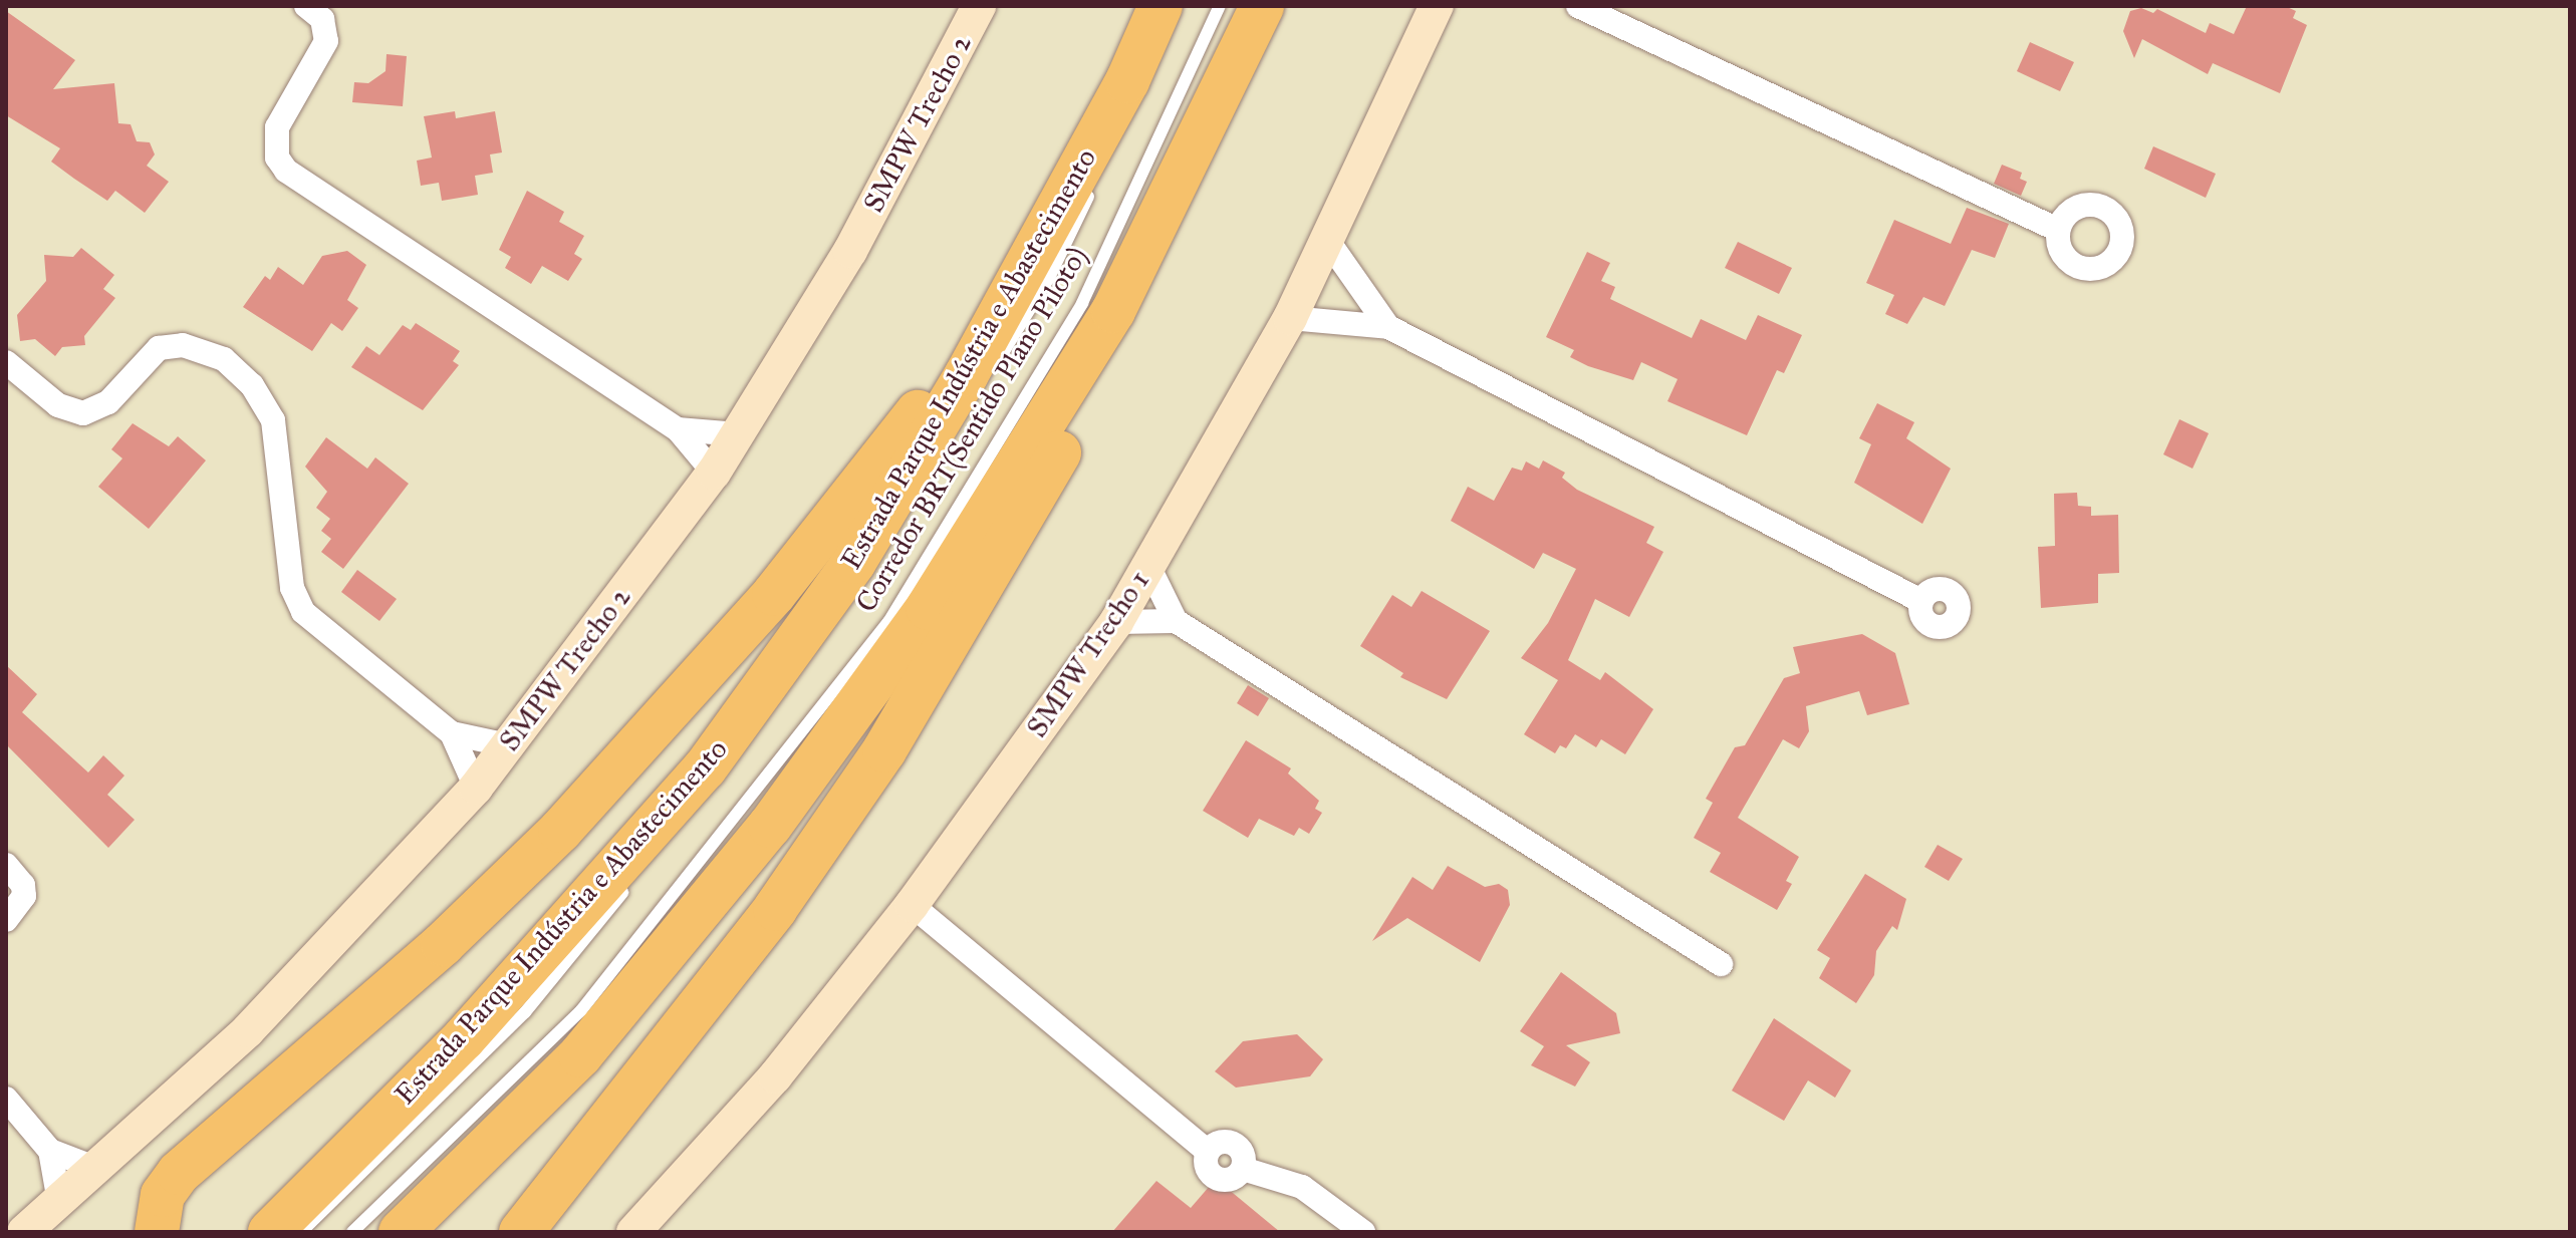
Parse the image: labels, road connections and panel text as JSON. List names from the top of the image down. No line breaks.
{"streets":{"highway":["Estrada Parque Indústria e Abastecimento"],"street":["SMPW Trecho 2","SMPW Trecho 1"],"lane":["Corredor BRT(Sentido Plano Piloto)"]}}
